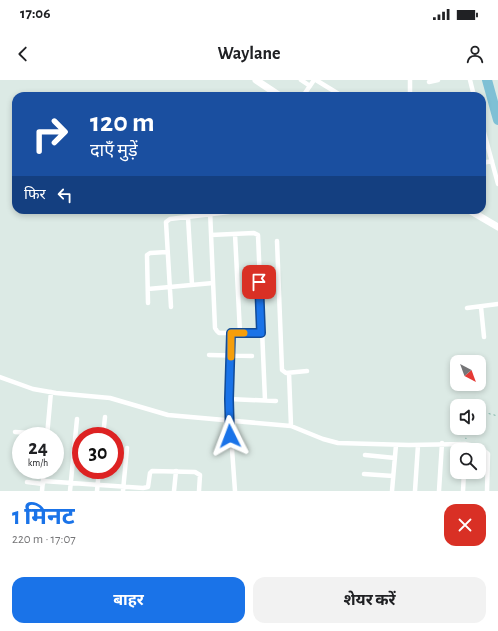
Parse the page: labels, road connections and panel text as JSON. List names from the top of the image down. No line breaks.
{"north":"bottom right","page":{"status":"17:06","header":"Waylane","turn":["120 m","दाएँ मुड़ें"],"then":"फिर","speed":"24 km/h","limit":"30","heading":["1 मिनट","220 m · 17:07"],"buttons":["बाहर","शेयर करें"]}}
